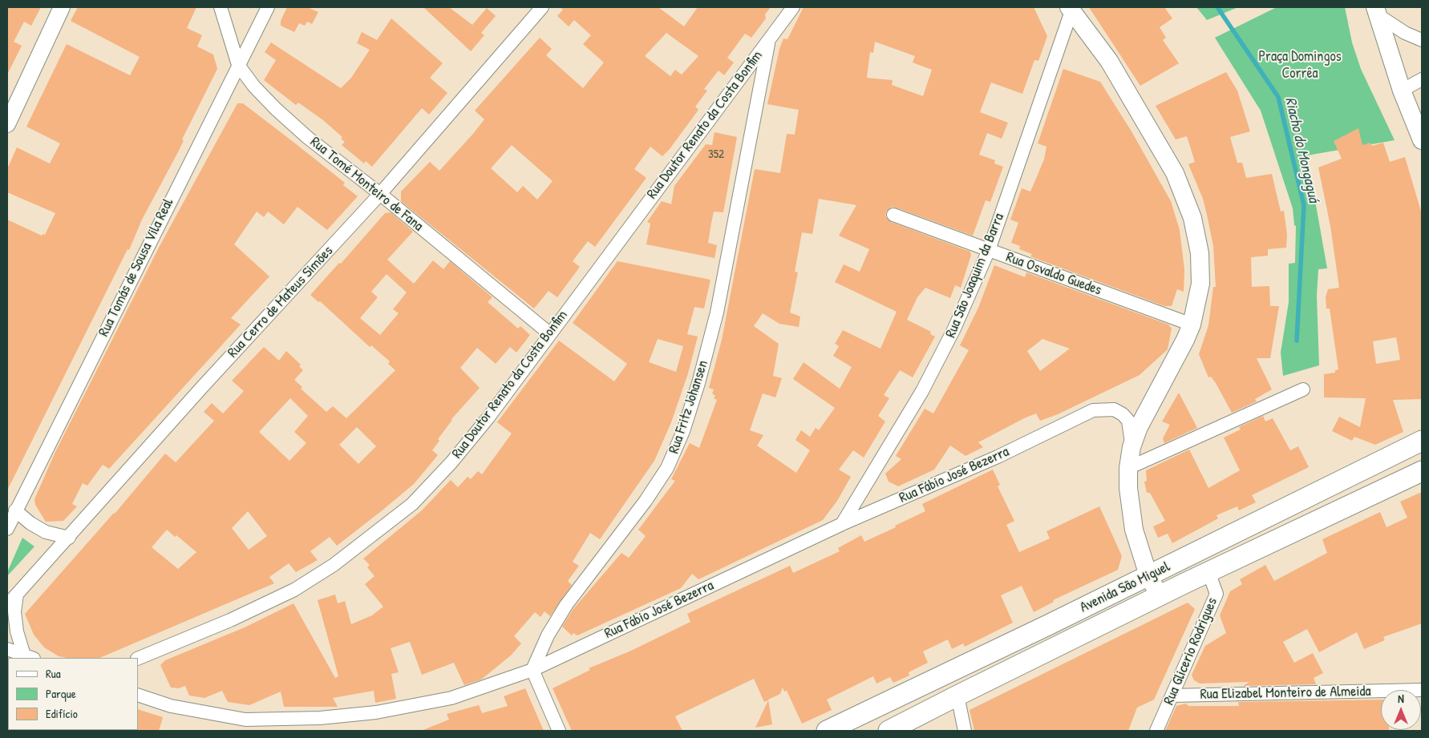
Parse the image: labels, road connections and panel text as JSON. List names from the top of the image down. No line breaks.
{"streets":{"main road":["Avenida São Miguel"],"street":["Rua Doutor Renato da Costa Bonfim","Rua Tomé Monteiro de Fana","Rua Tomás de Sousa Vila Real","Rua Osvaldo Guedes","Rua São Joaquim da Barra","Rua Cerro de Mateus Simões","Rua Fritz Johansen","Rua Fábio José Bezerra","Rua Glicerio Rodrigues","Rua Elizabel Monteiro de Almeida"]},"crossings":[["Rua Doutor Renato da Costa Bonfim","Rua Tomé Monteiro de Fana"],["Rua Doutor Renato da Costa Bonfim","Rua Fritz Johansen"],["Rua Tomé Monteiro de Fana","Rua Tomás de Sousa Vila Real"],["Rua Tomé Monteiro de Fana","Rua Cerro de Mateus Simões"],["Rua Osvaldo Guedes","Rua São Joaquim da Barra"],["Rua São Joaquim da Barra","Rua Fábio José Bezerra"],["Rua Fritz Johansen","Rua Fábio José Bezerra"],["Avenida São Miguel","Rua Glicerio Rodrigues"],["Rua Glicerio Rodrigues","Rua Elizabel Monteiro de Almeida"]],"water":["Riacho do Mongaguá"],"parks":["Praça Domingos Corrêa"],"house_numbers":["352"],"legend":["Rua","Parque","Edifício"],"north":"top"}
